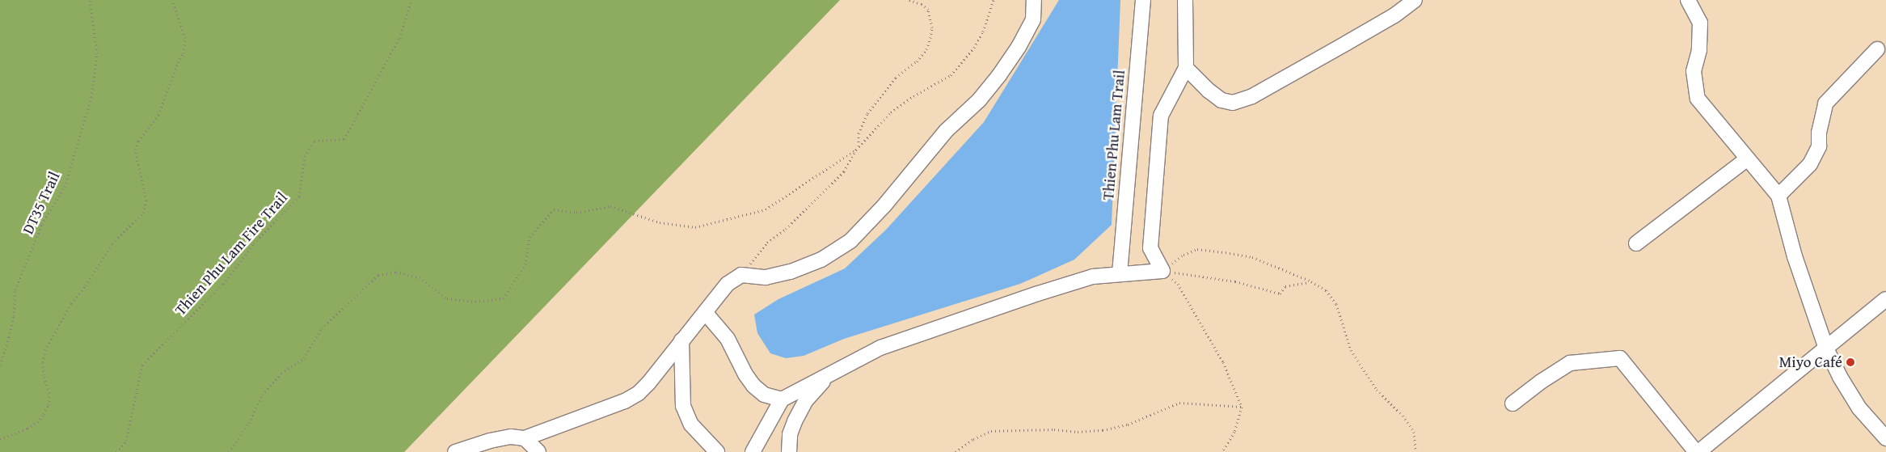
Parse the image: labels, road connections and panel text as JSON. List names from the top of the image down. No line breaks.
{"streets":{"street":["Thien Phu Lam Trail"],"path":["DT35 Trail","Thien Phu Lam Fire Trail"]},"places":["Miyo Café"]}
